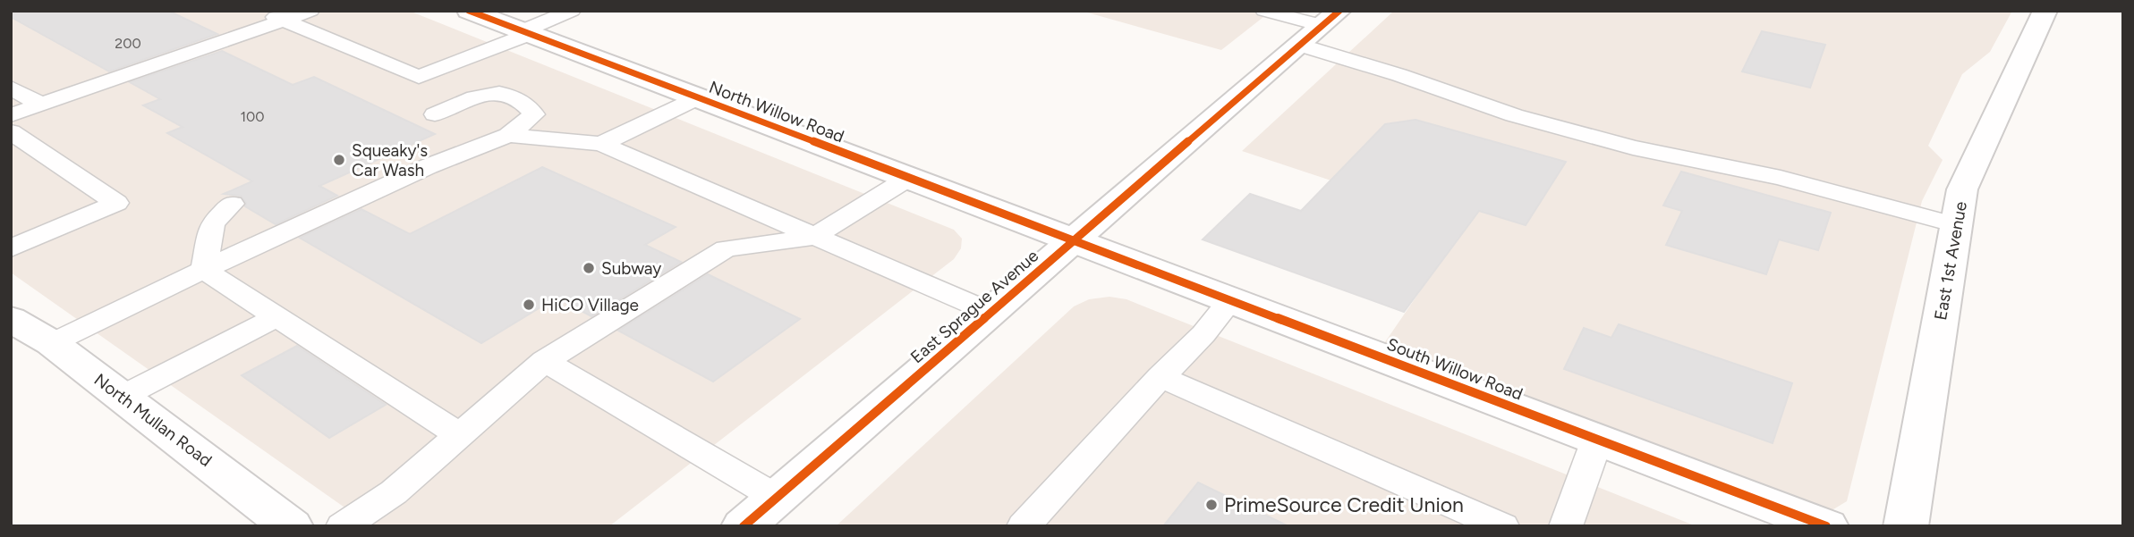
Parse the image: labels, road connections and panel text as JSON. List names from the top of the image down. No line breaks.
{"streets":{"street":["North Willow Road","East 1st Avenue","East Sprague Avenue","South Willow Road","North Mullan Road"]},"crossings":[["North Willow Road","East Sprague Avenue"],["North Willow Road","South Willow Road"],["East Sprague Avenue","South Willow Road"]],"places":["Squeaky's Car Wash","Subway","HiCO Village","PrimeSource Credit Union"],"house_numbers":["200","100"]}
